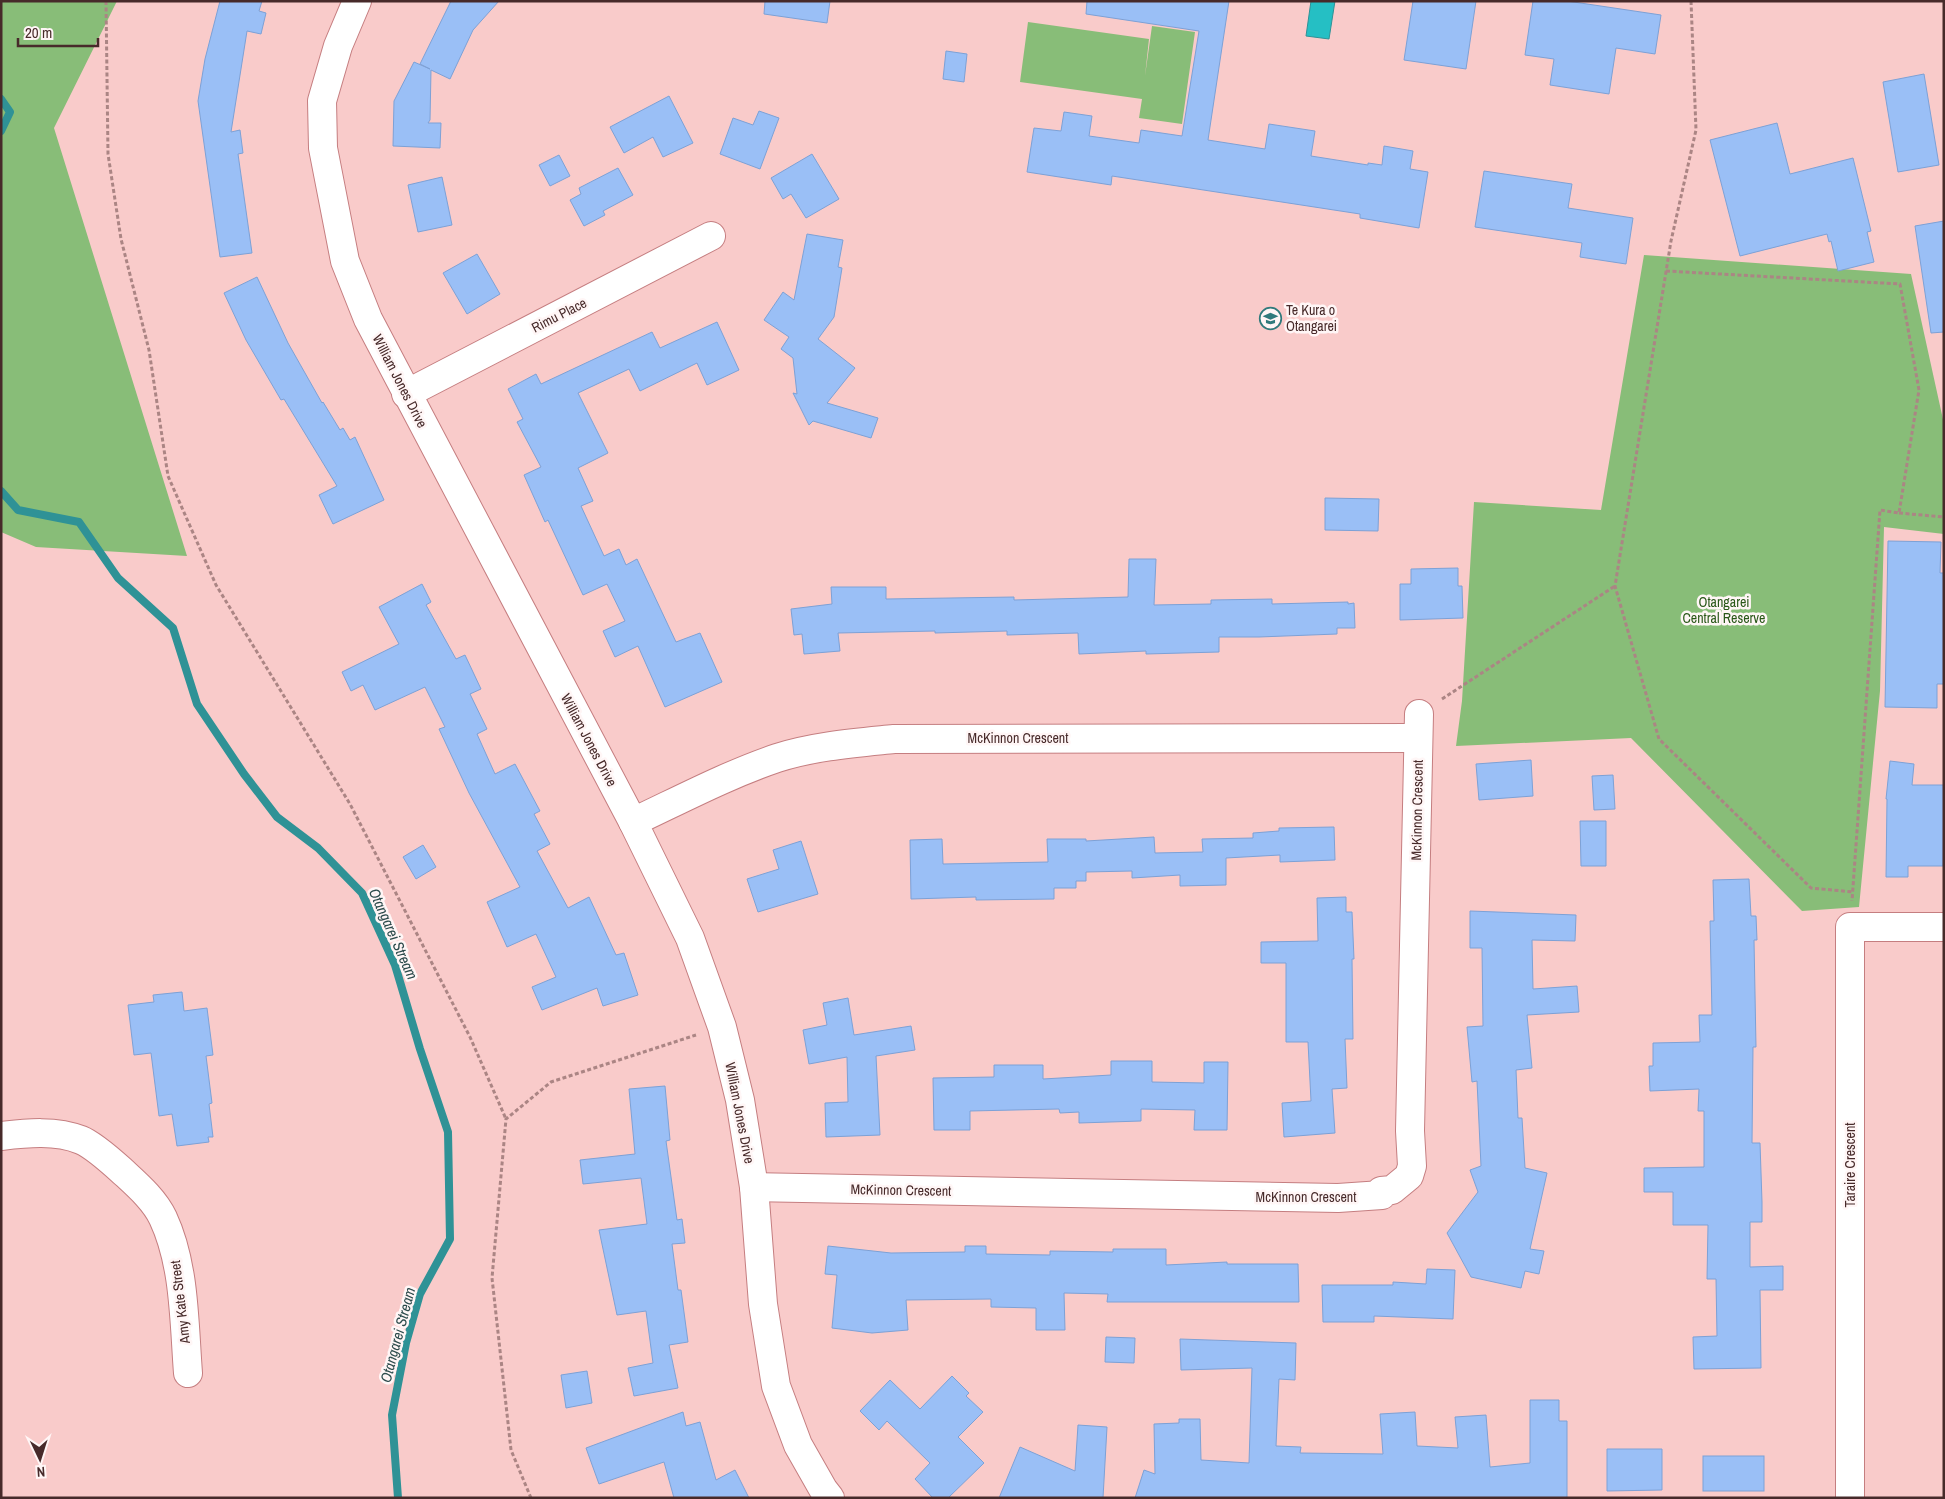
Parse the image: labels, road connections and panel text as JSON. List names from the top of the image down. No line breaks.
{"streets":{"street":["Rimu Place","William Jones Drive","McKinnon Crescent","Taraire Crescent","Amy Kate Street"]},"crossings":[["Rimu Place","William Jones Drive"],["William Jones Drive","McKinnon Crescent"]],"water":["Otangarei Stream"],"parks":["Otangarei Central Reserve"],"places":{"school or university":["Te Kura o Otangarei"]},"scale_bar":"20 m","north":"bottom"}
